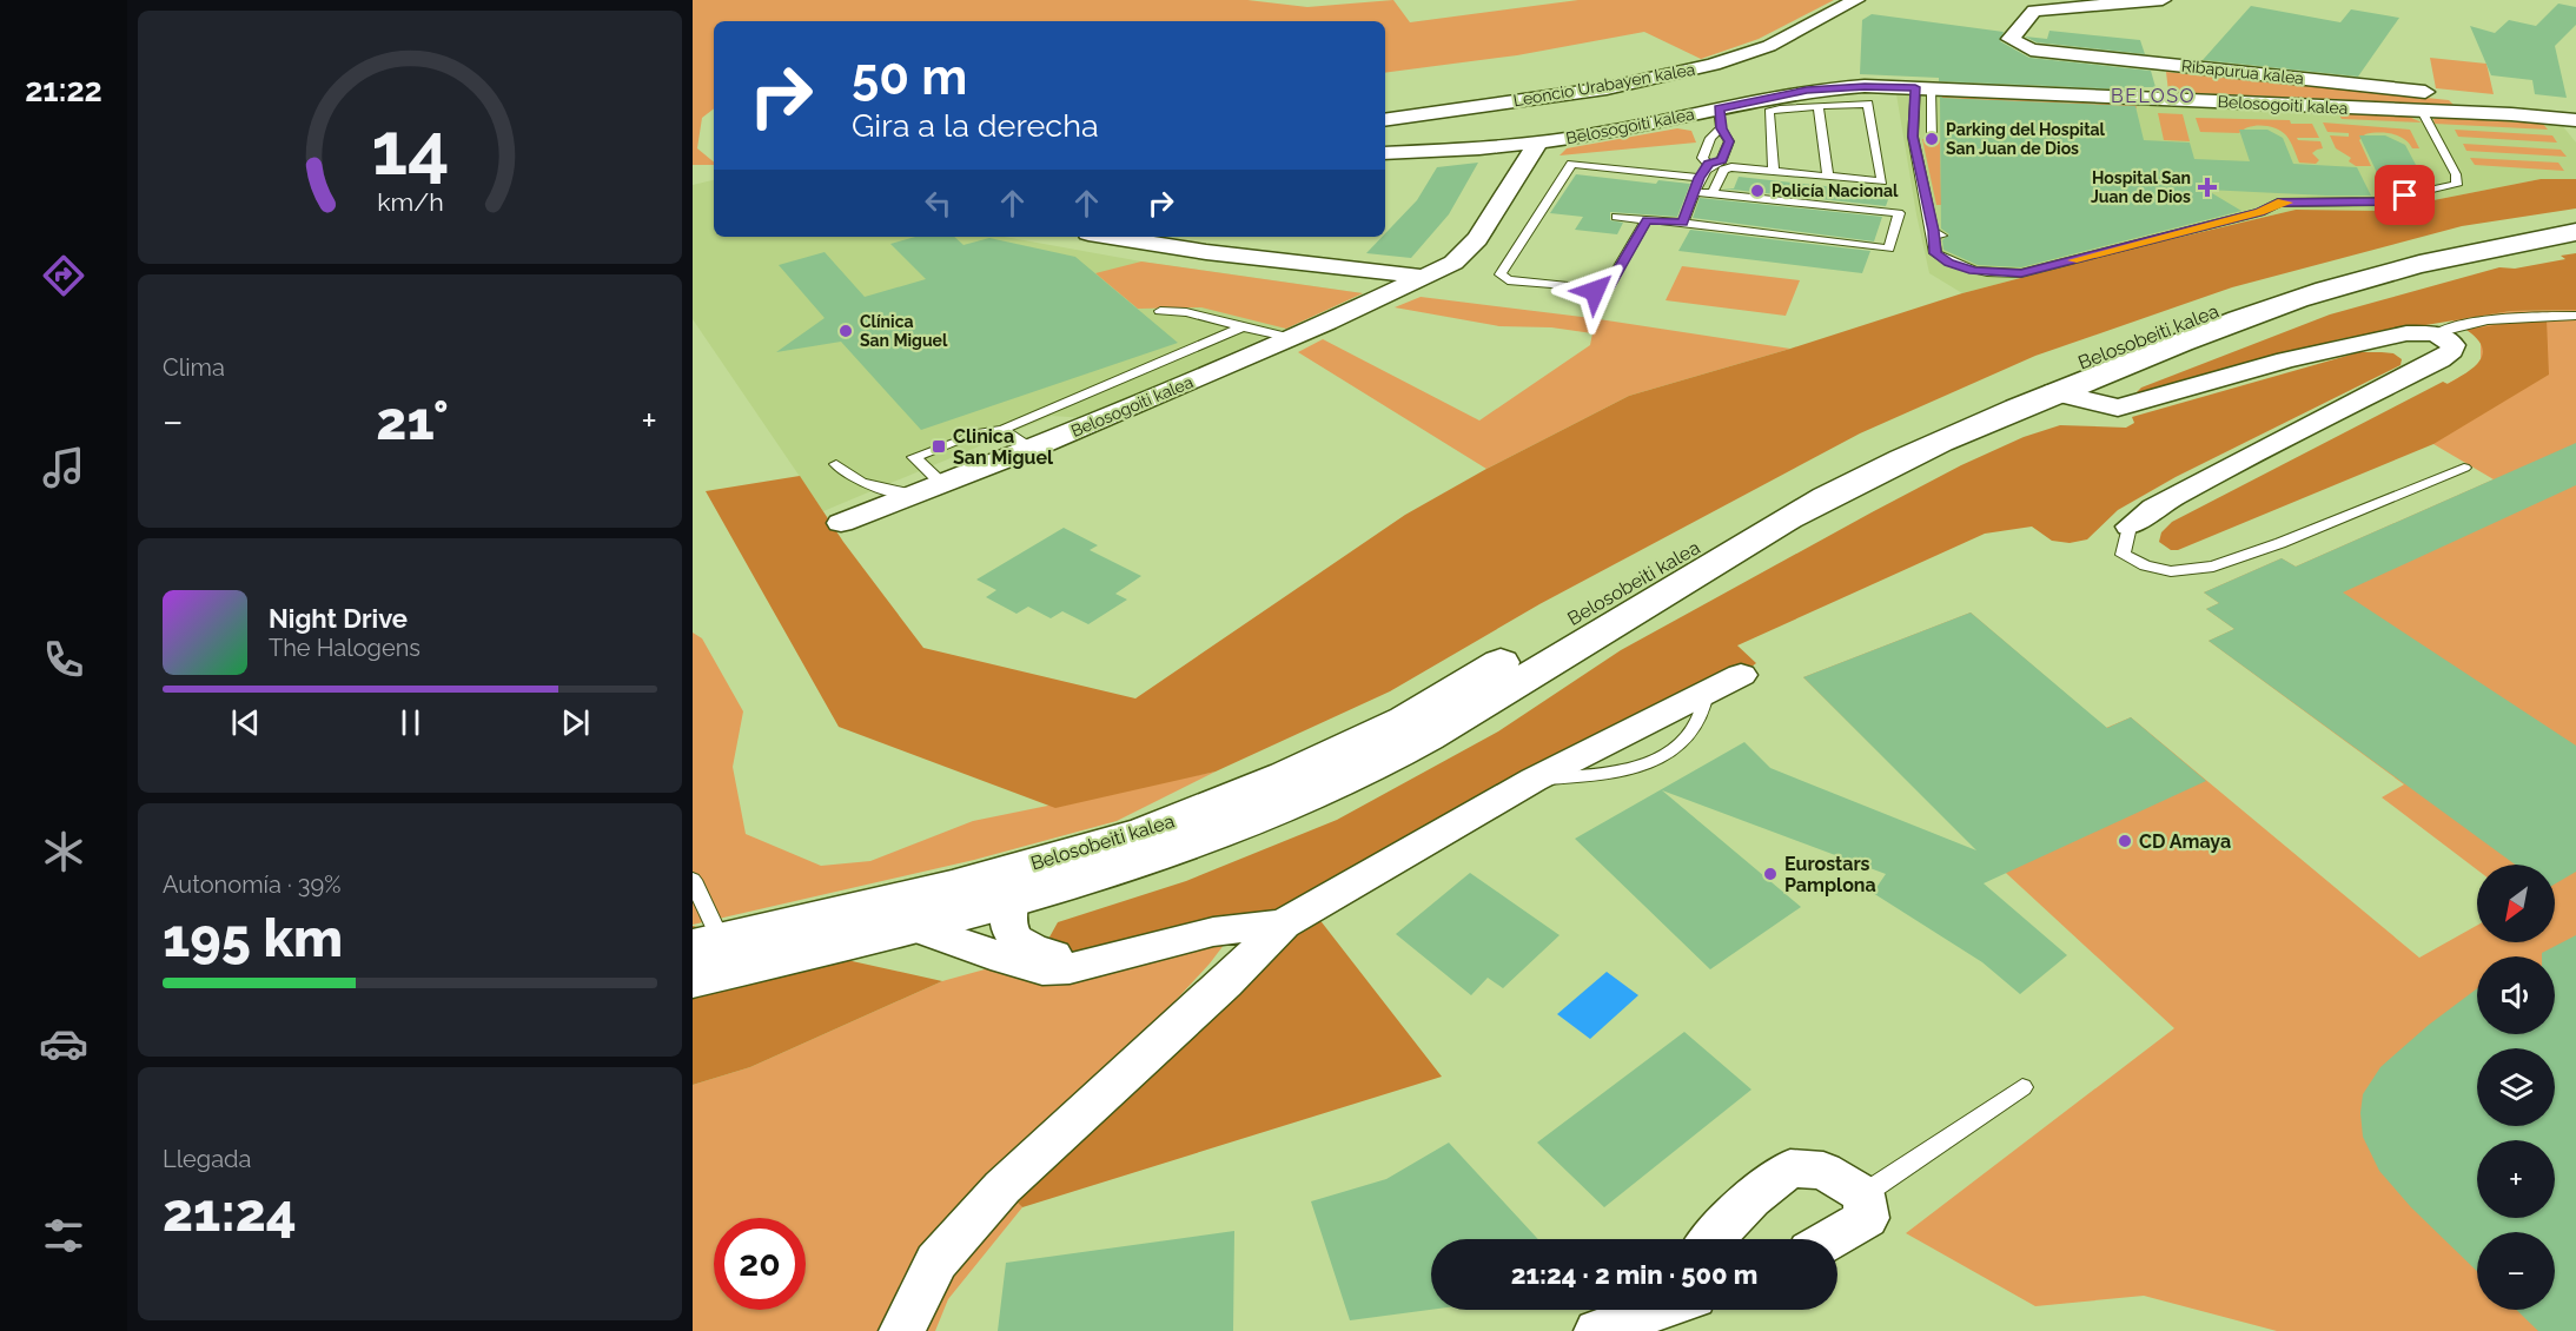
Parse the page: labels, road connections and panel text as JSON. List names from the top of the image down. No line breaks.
{"streets":{"main road":["Belosobeiti kalea"],"street":["Ribapurua kalea","Leoncio Urabayen kalea","Belosogoiti kalea"]},"crossings":[["Ribapurua kalea","Belosogoiti kalea"]],"districts":["BELOSO"],"places":{"other":["Parking del Hospital San Juan de Dios","Policía Nacional","Clínica San Miguel","CD Amaya","Eurostars Pamplona"],"health":["Hospital San Juan de Dios"],"transit":["Clinica San Miguel"]},"north":"bottom left","page":{"tabs":"21:22","turn":["50 m","Gira a la derecha"],"tile":["Clima",["Autonomía · 39%","195 km"],["Llegada","21:24"]],"heat":["−","21°","+"],"song":["Night Drive","The Halogens"],"map_buttons":["+","−"],"limit":"20","trip":"21:24 · 2 min · 500 m","gauge":["14","km/h"]}}
